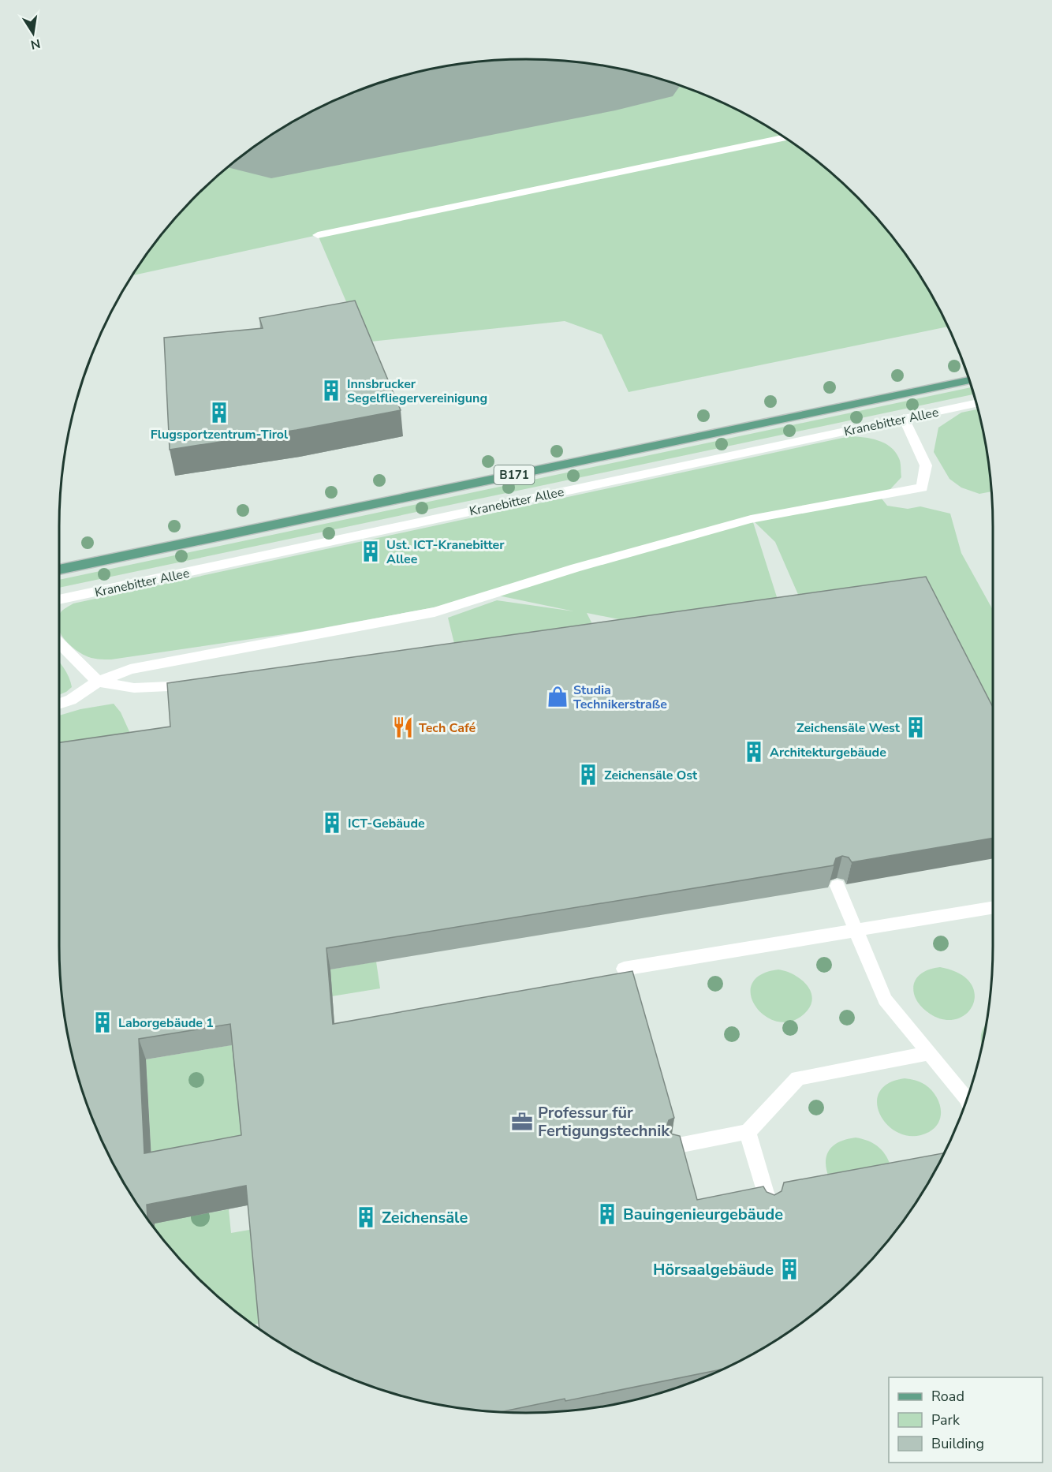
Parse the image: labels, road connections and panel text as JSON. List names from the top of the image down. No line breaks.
{"streets":{"main road":["Kranebitter Allee","B171"]},"places":{"building":["Innsbrucker Segelfliegervereinigung","Flugsportzentrum-Tirol","Ust. ICT-Kranebitter Allee","Zeichensäle West","Architekturgebäude","Zeichensäle Ost","ICT-Gebäude","Laborgebäude 1","Bauingenieurgebäude","Zeichensäle","Hörsaalgebäude"],"shop":["Studia Technikerstraße"],"restaurant":["Tech Café"],"office":["Professur für Fertigungstechnik"]},"legend":["Road","Park","Building"],"north":"bottom"}
